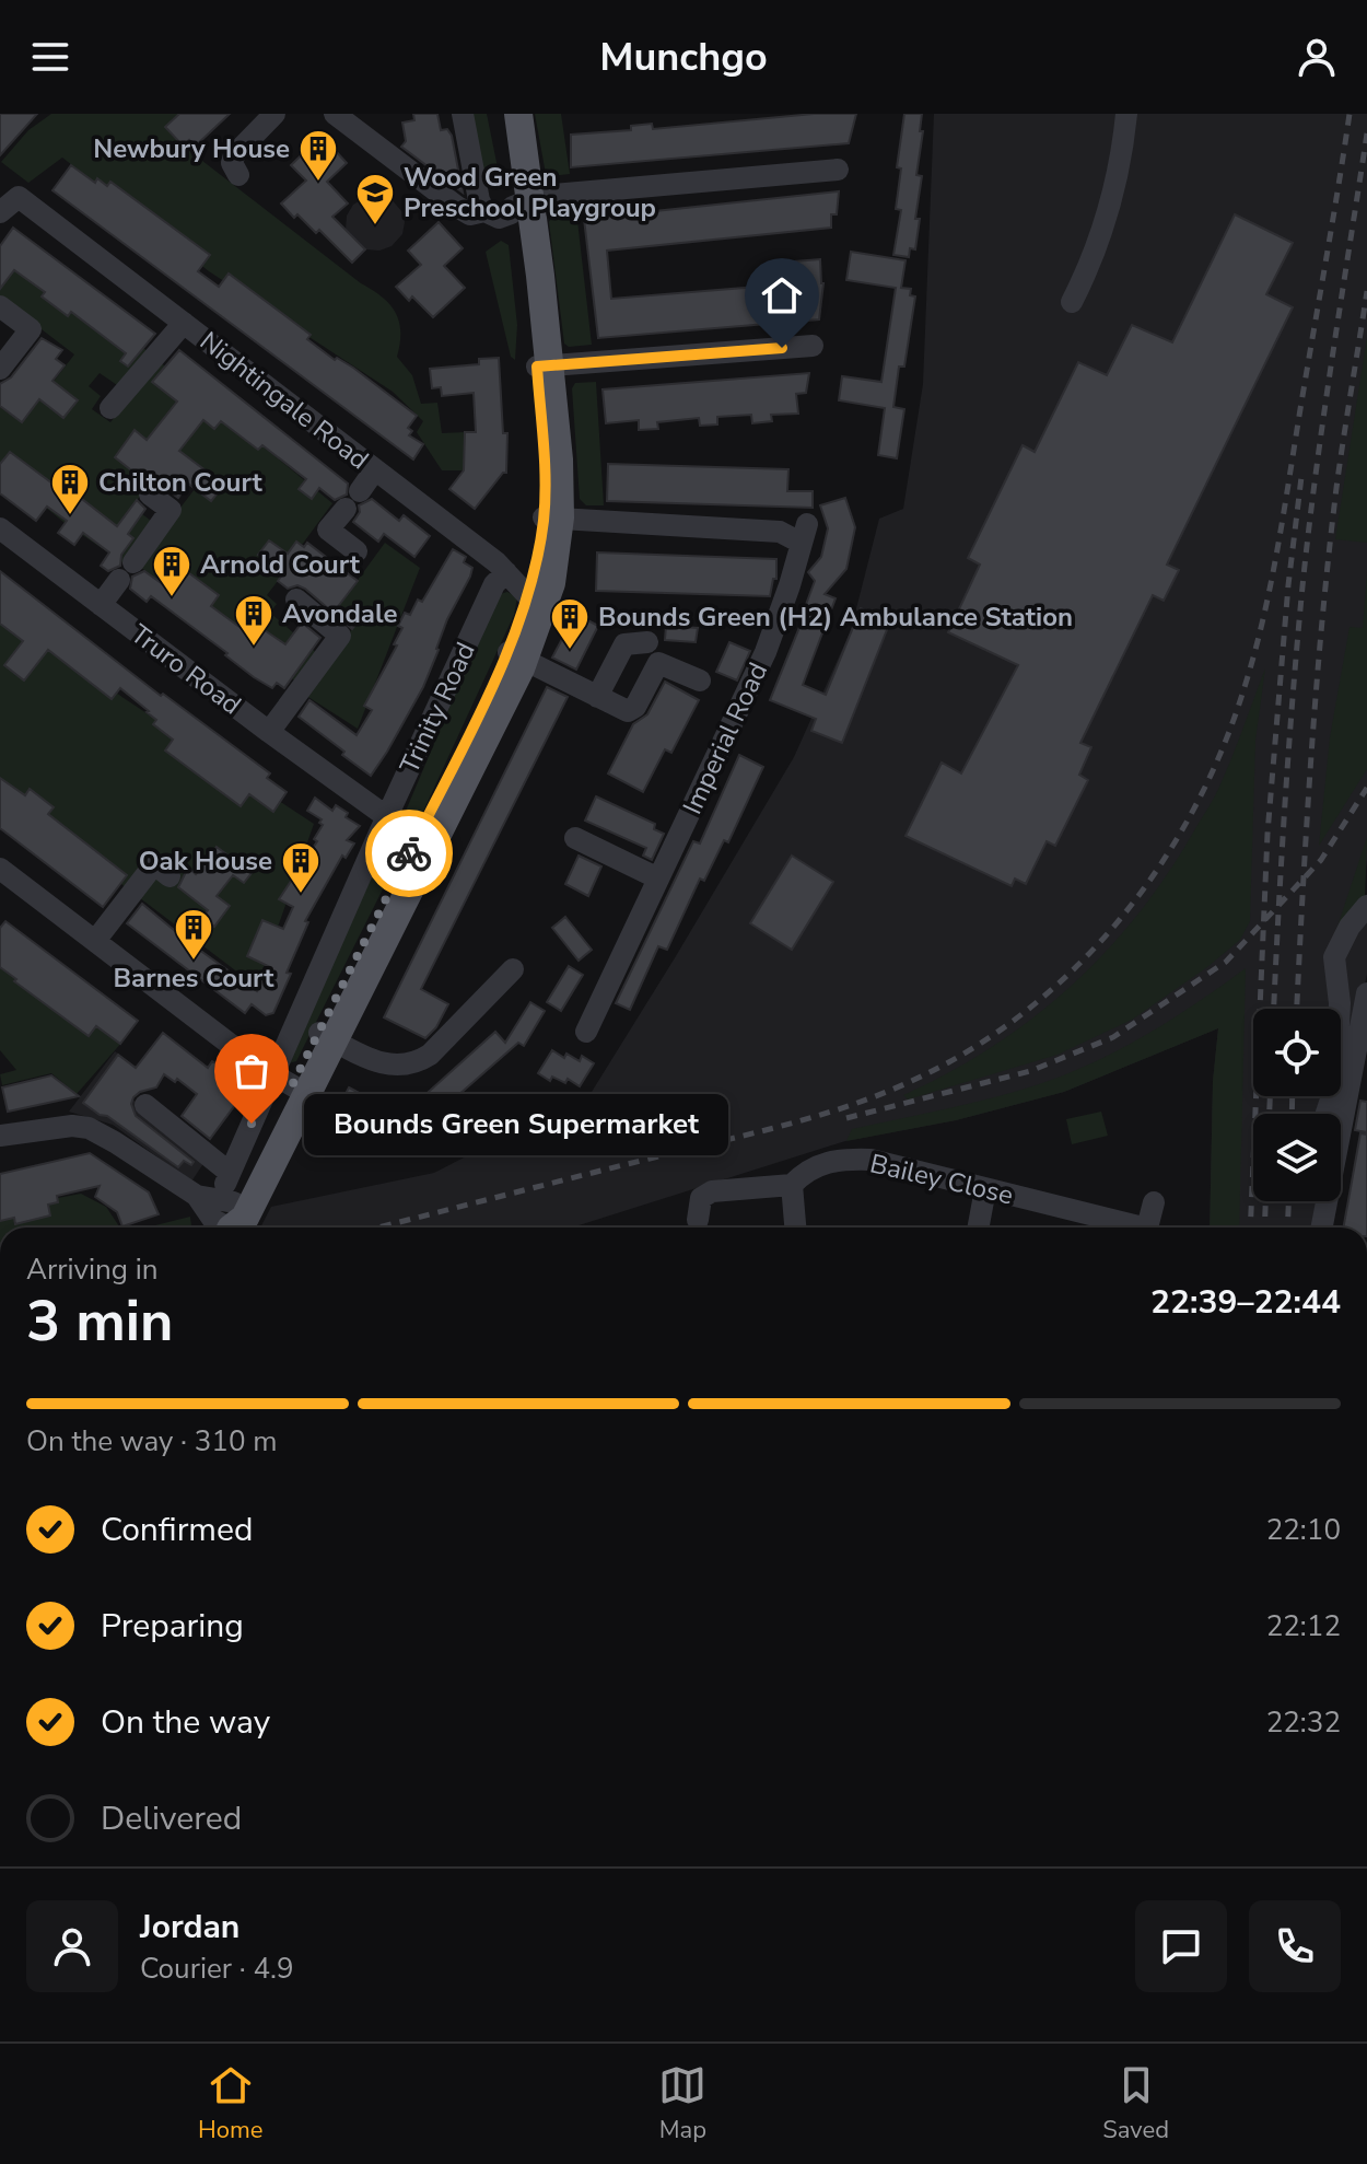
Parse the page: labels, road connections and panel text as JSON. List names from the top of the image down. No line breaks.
{"streets":{"street":["Nightingale Road","Truro Road","Trinity Road","Imperial Road","Bailey Close"]},"crossings":[["Nightingale Road","Trinity Road"],["Truro Road","Trinity Road"]],"places":{"building":["Newbury House","Chilton Court","Arnold Court","Avondale","Bounds Green (H2) Ambulance Station","Oak House","Barnes Court"],"school or university":["Wood Green Preschool Playgroup"],"other":["Bounds Green Supermarket"]},"page":{"header":"Munchgo","bubble":"Bounds Green Supermarket","heading":["3 min","Arriving in","22:39–22:44"],"panel":["Jordan","Courier · 4.9"],"bar":"On the way · 310 m","list":[["Confirmed","22:10"],["Preparing","22:12"],["On the way","22:32"],"Delivered"],"tabs":["Home","Map","Saved"]}}
